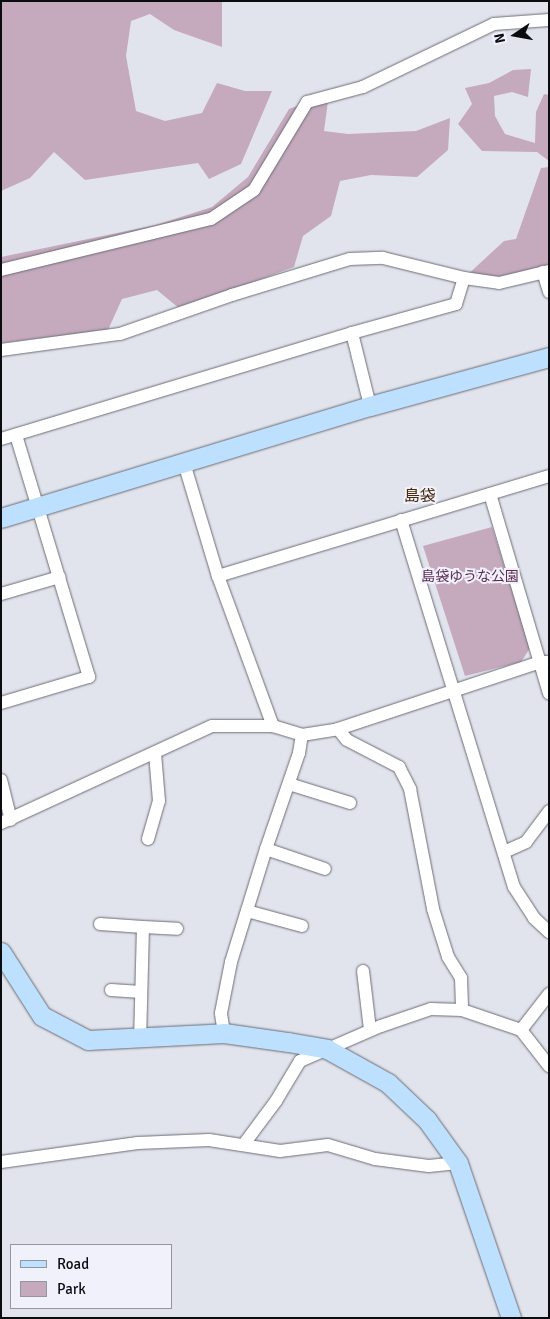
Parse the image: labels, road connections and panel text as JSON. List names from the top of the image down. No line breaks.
{"districts":["島袋"],"parks":["島袋ゆうな公園"],"legend":["Road","Park"],"north":"left"}
